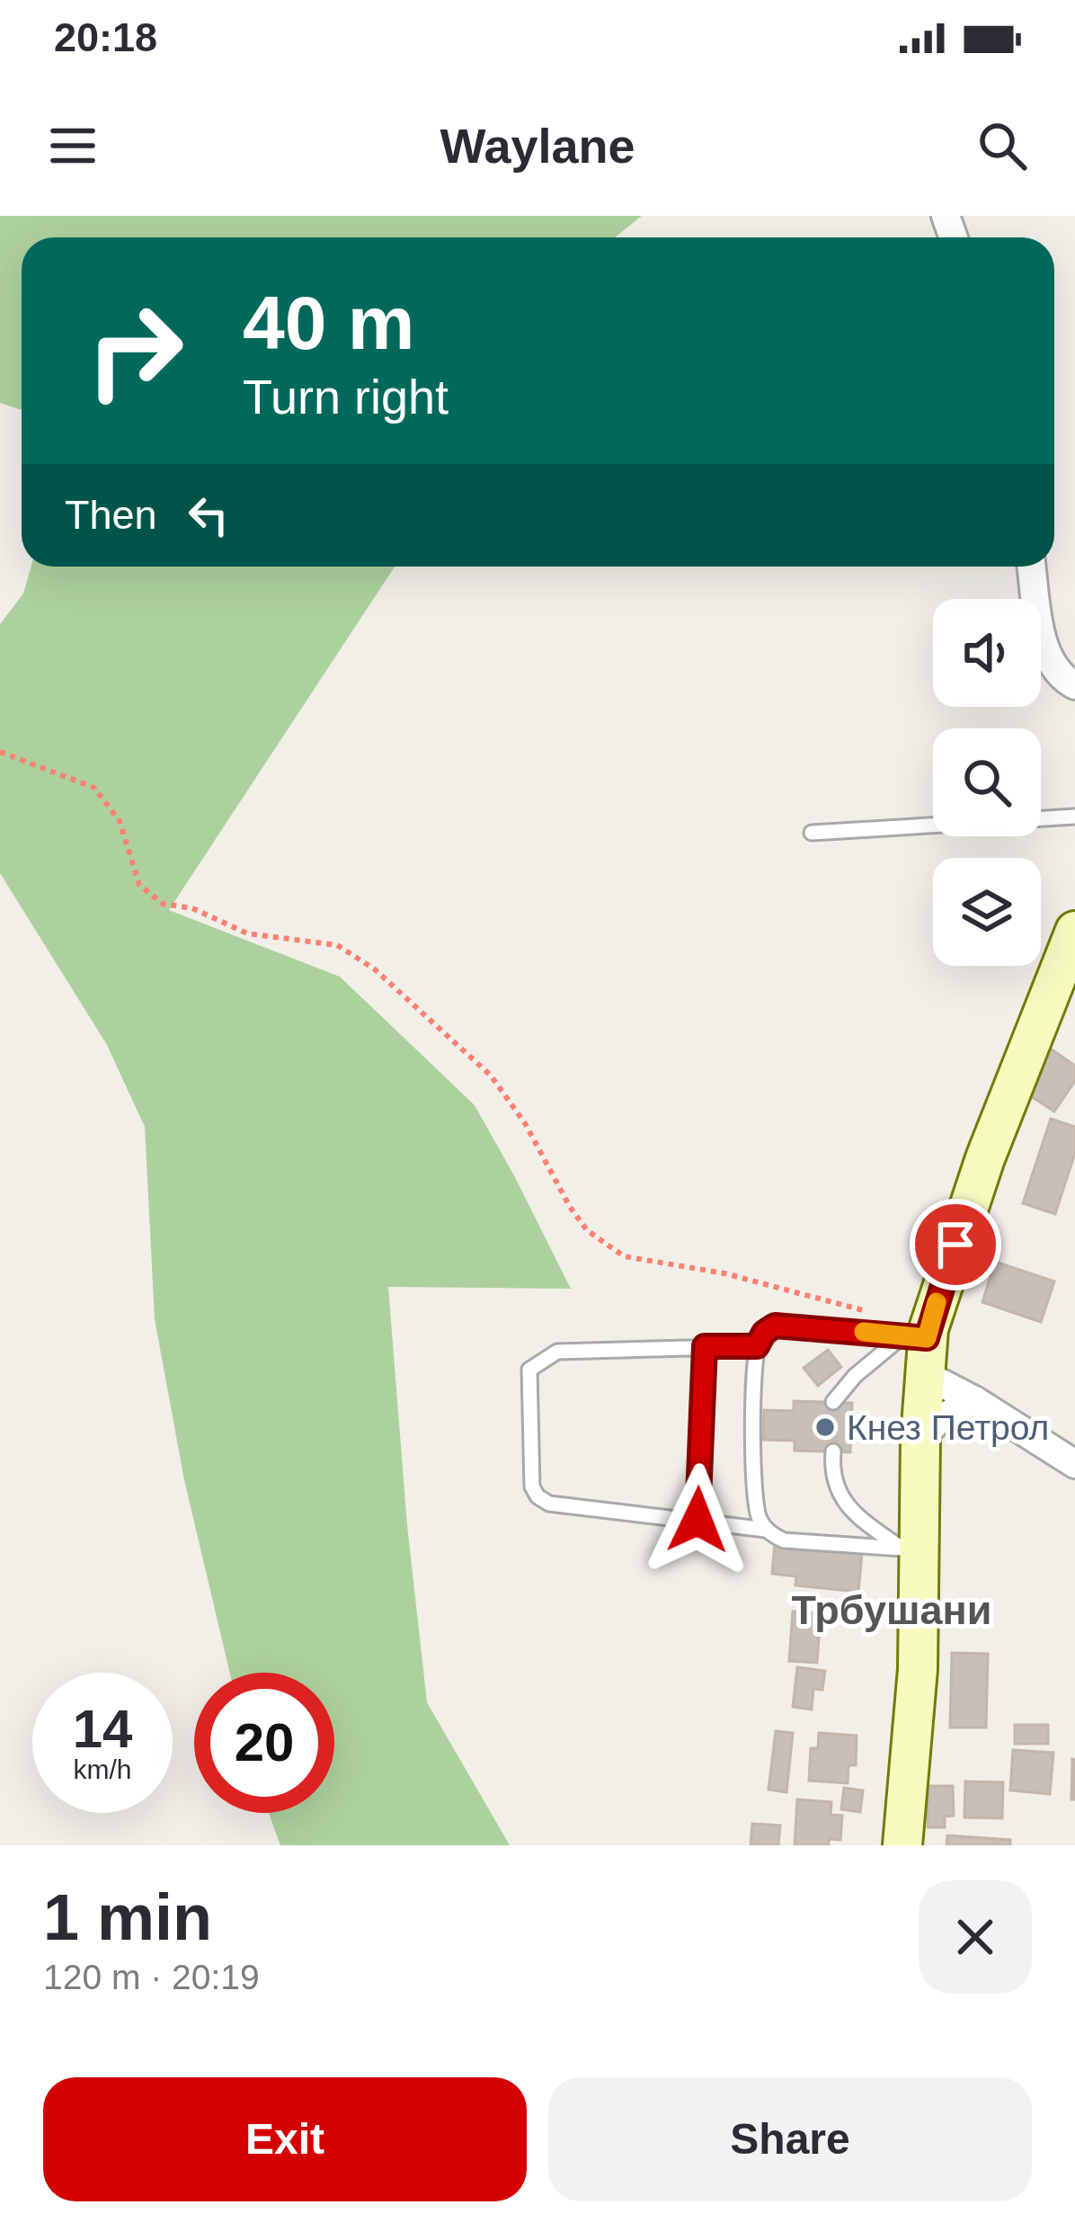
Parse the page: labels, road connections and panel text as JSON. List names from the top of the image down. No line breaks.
{"districts":["Трбушани"],"places":["Кнез Петрол"],"page":{"status":"20:18","header":"Waylane","turn":["40 m","Turn right"],"then":"Then","speed":"14 km/h","limit":"20","heading":["1 min","120 m · 20:19"],"buttons":["Exit","Share"]}}
